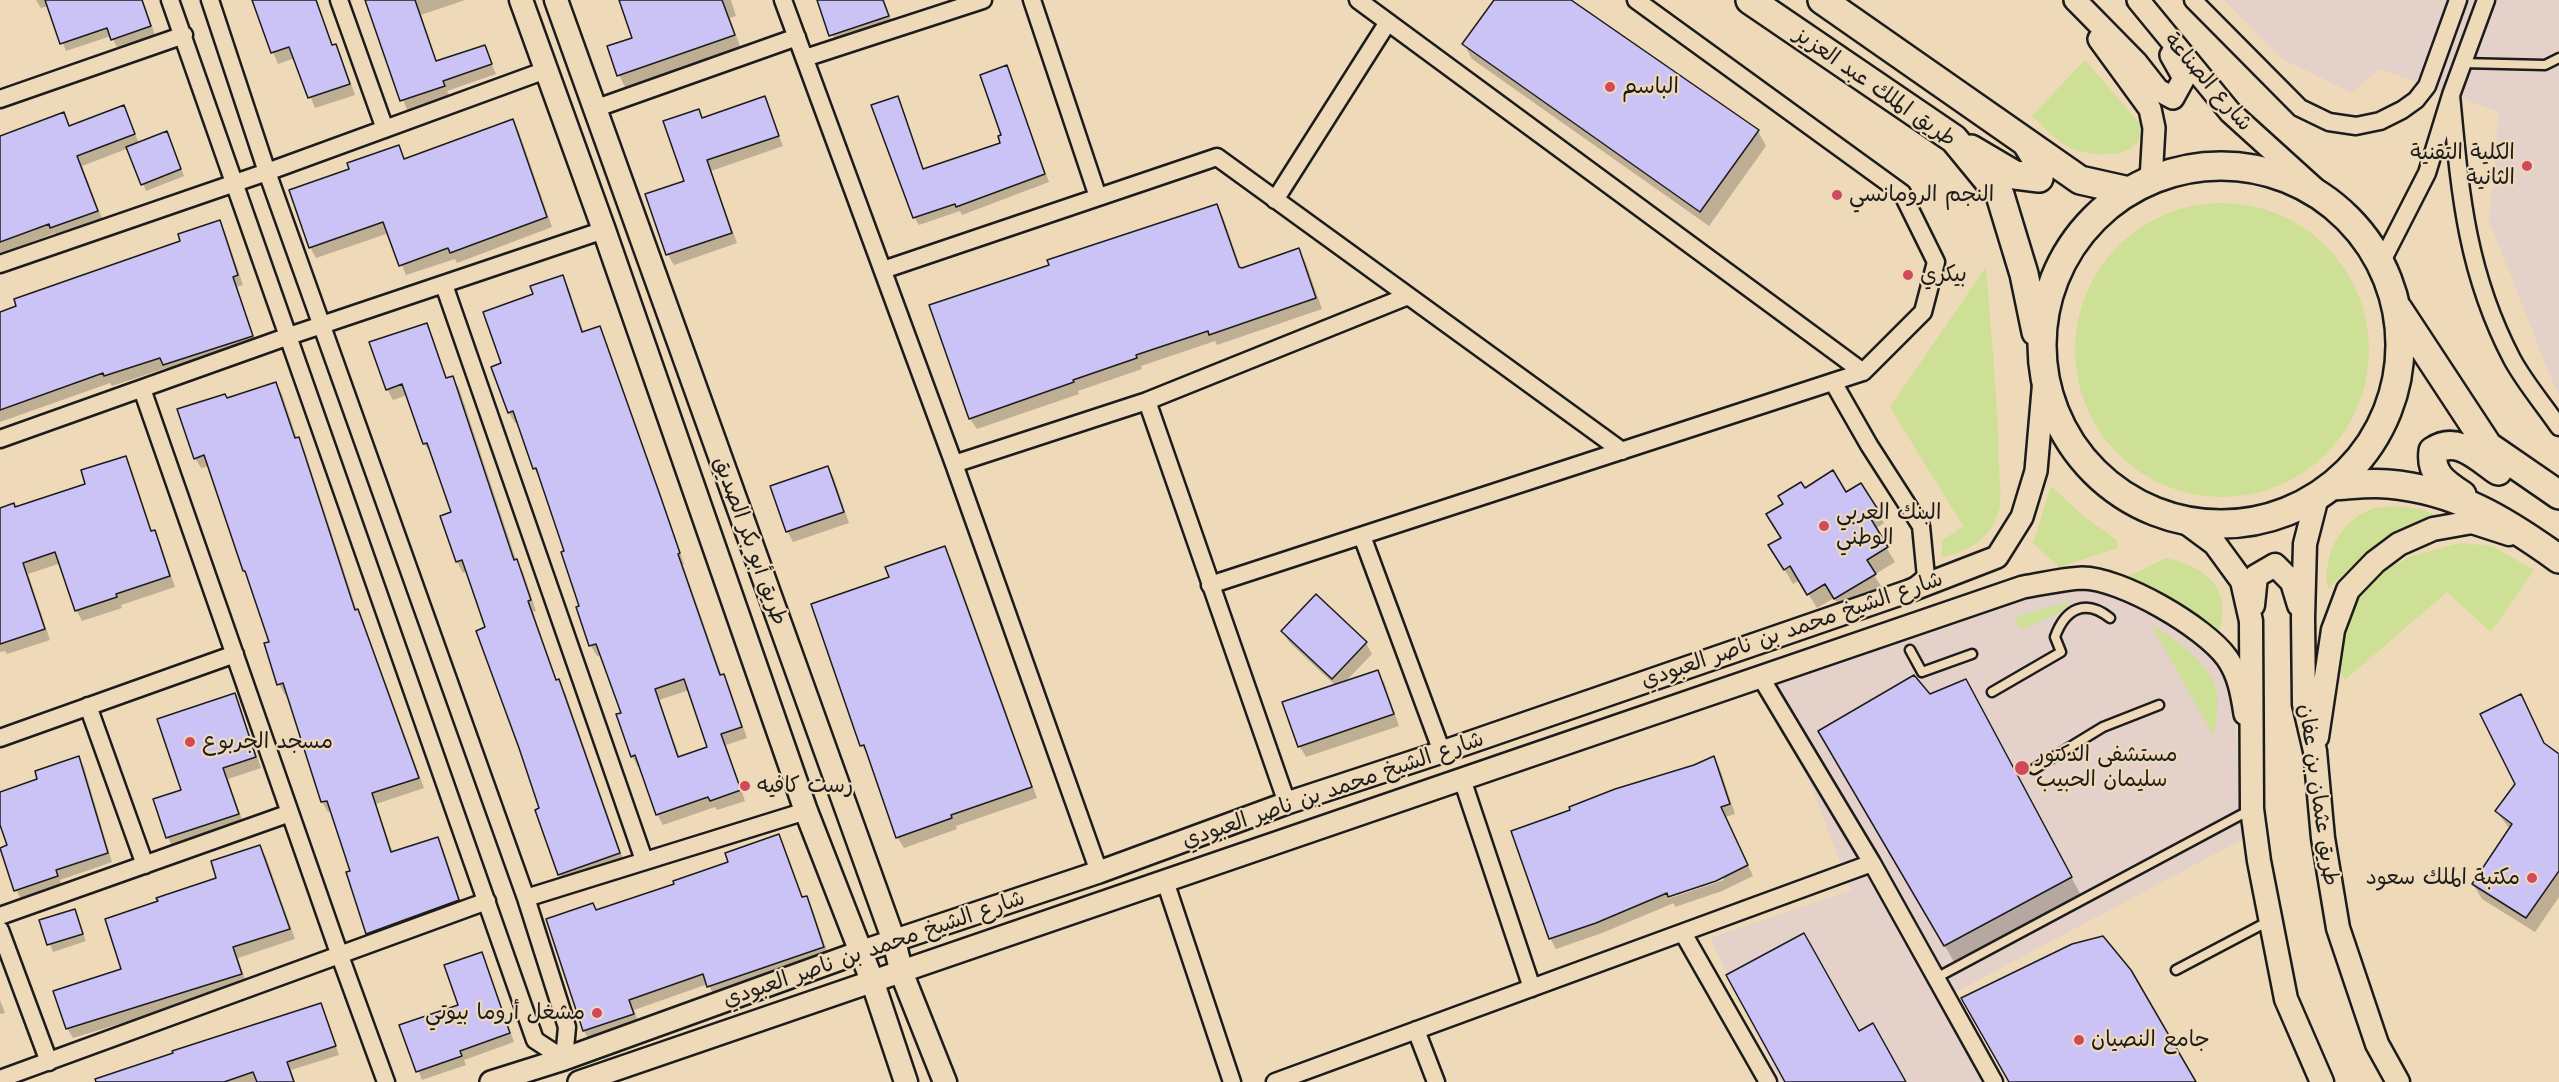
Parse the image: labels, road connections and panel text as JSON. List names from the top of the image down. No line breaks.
{"streets":{"highway":["طريق الملك عبد العزيز"],"main road":["طريق أبو بكر الصديق","طريق عثمان بن عفان"],"street":["شارع الصناعة","شارع الشيخ محمد بن ناصر العبودي"]},"crossings":[["طريق الملك عبد العزيز","شارع الشيخ محمد بن ناصر العبودي"],["طريق الملك عبد العزيز","طريق عثمان بن عفان"],["طريق أبو بكر الصديق","شارع الشيخ محمد بن ناصر العبودي"]],"places":["الباسم","الكلية التقنية الثانية","النجم الرومانسي","بيكري","البنك العربي الوطني","مسجد الجربوع","مستشفى الدكتور سليمان الحبيب","رست كافيه","مكتبة الملك سعود","مشغل أروما بيوتي","جامع النصيان"]}
